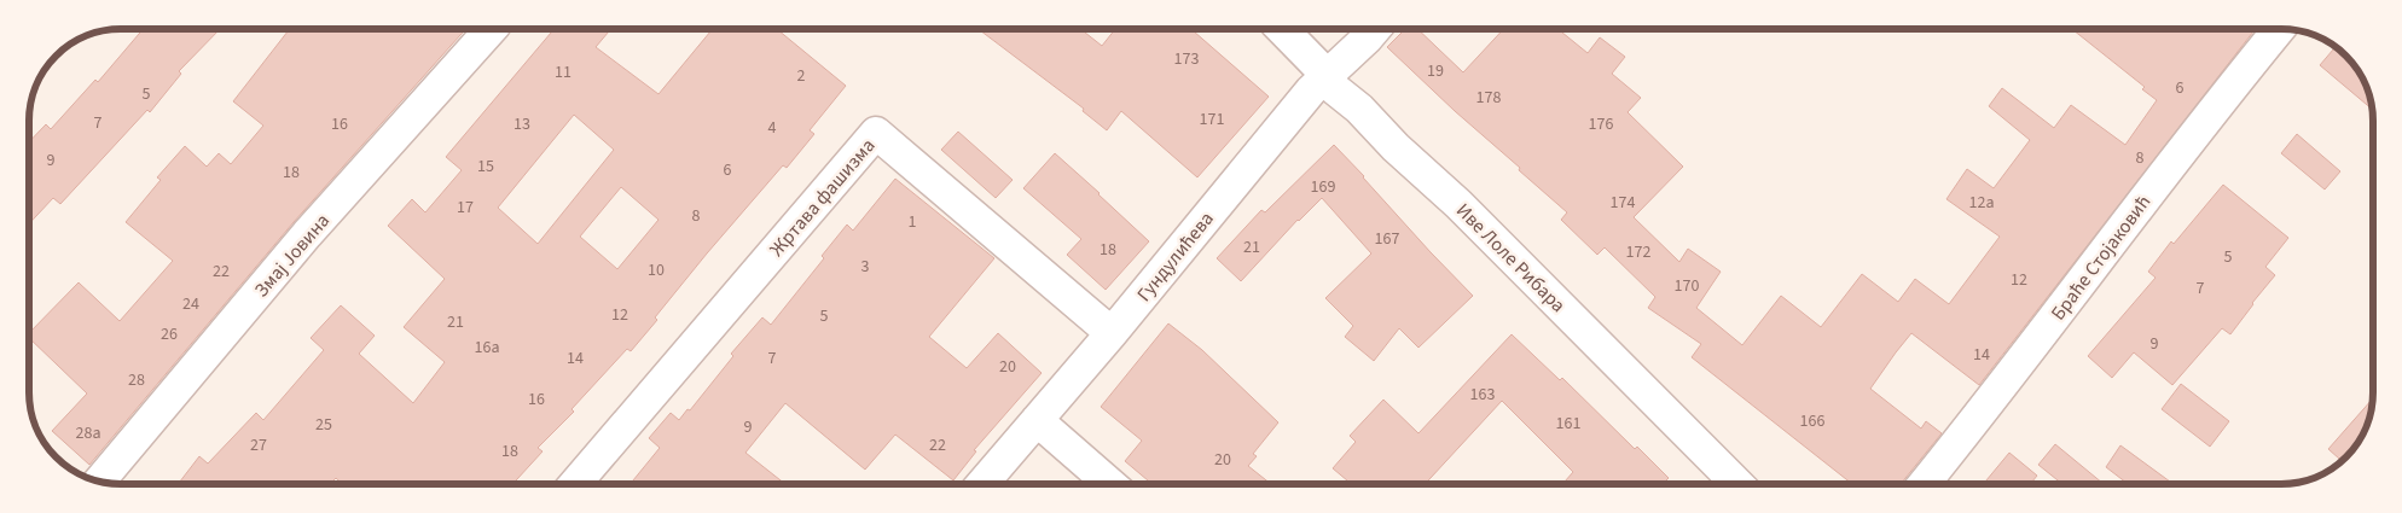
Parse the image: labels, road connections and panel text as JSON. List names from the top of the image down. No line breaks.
{"streets":{"street":["Жртава фашизма","Змај Јовина","Гундулићева","Иве Лоле Рибара","Браће Стојаковић"]},"crossings":[["Жртава фашизма","Гундулићева"],["Гундулићева","Иве Лоле Рибара"]],"house_numbers":["173","19","11","2","6","5","178","171","7","16","13","176","4","8","9","15","6","18","169","174","12a","17","8","1","167","21","18","172","5","3","10","22","12","170","7","24","12","5","21","26","9","16a","14","14","7","20","28","163","16","166","161","25","9","28a","27","22","18","20"]}
